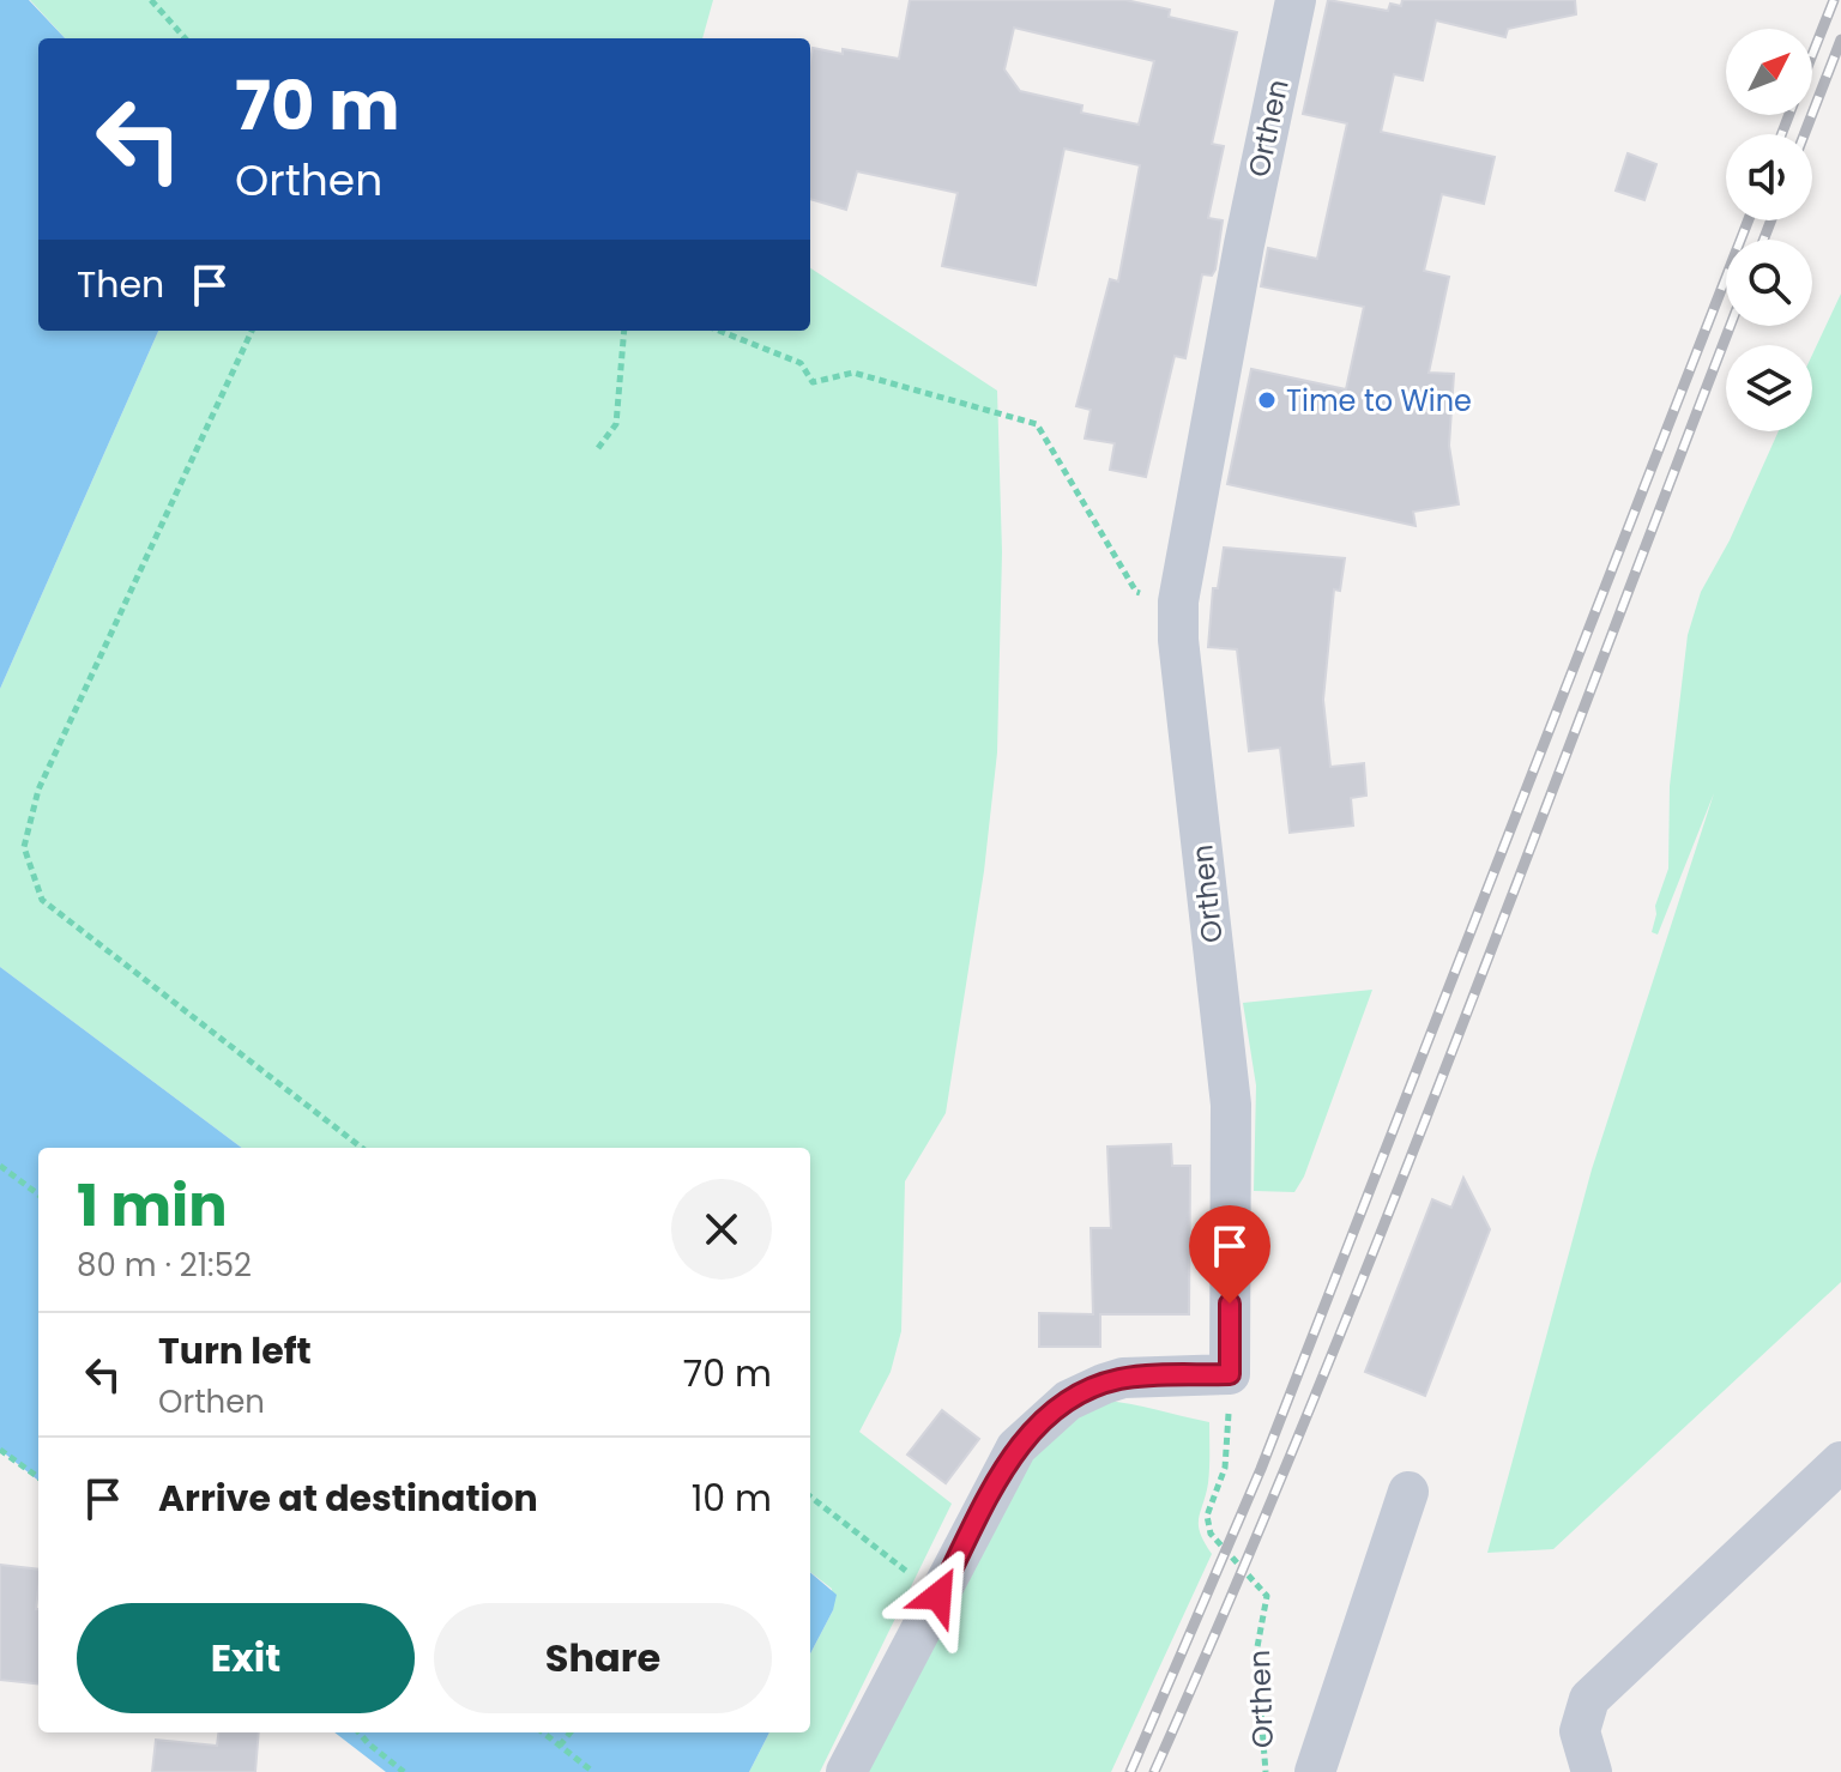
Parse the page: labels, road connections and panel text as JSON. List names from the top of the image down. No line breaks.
{"streets":{"street":["Orthen"]},"places":["Time to Wine"],"north":"top right","page":{"turn":["70 m","Orthen"],"then":"Then","heading":["1 min","80 m · 21:52"],"list":[{"name":"Turn left","note":"Orthen","value":"70 m"},{"name":"Arrive at destination","value":"10 m"}],"buttons":["Exit","Share"]}}
